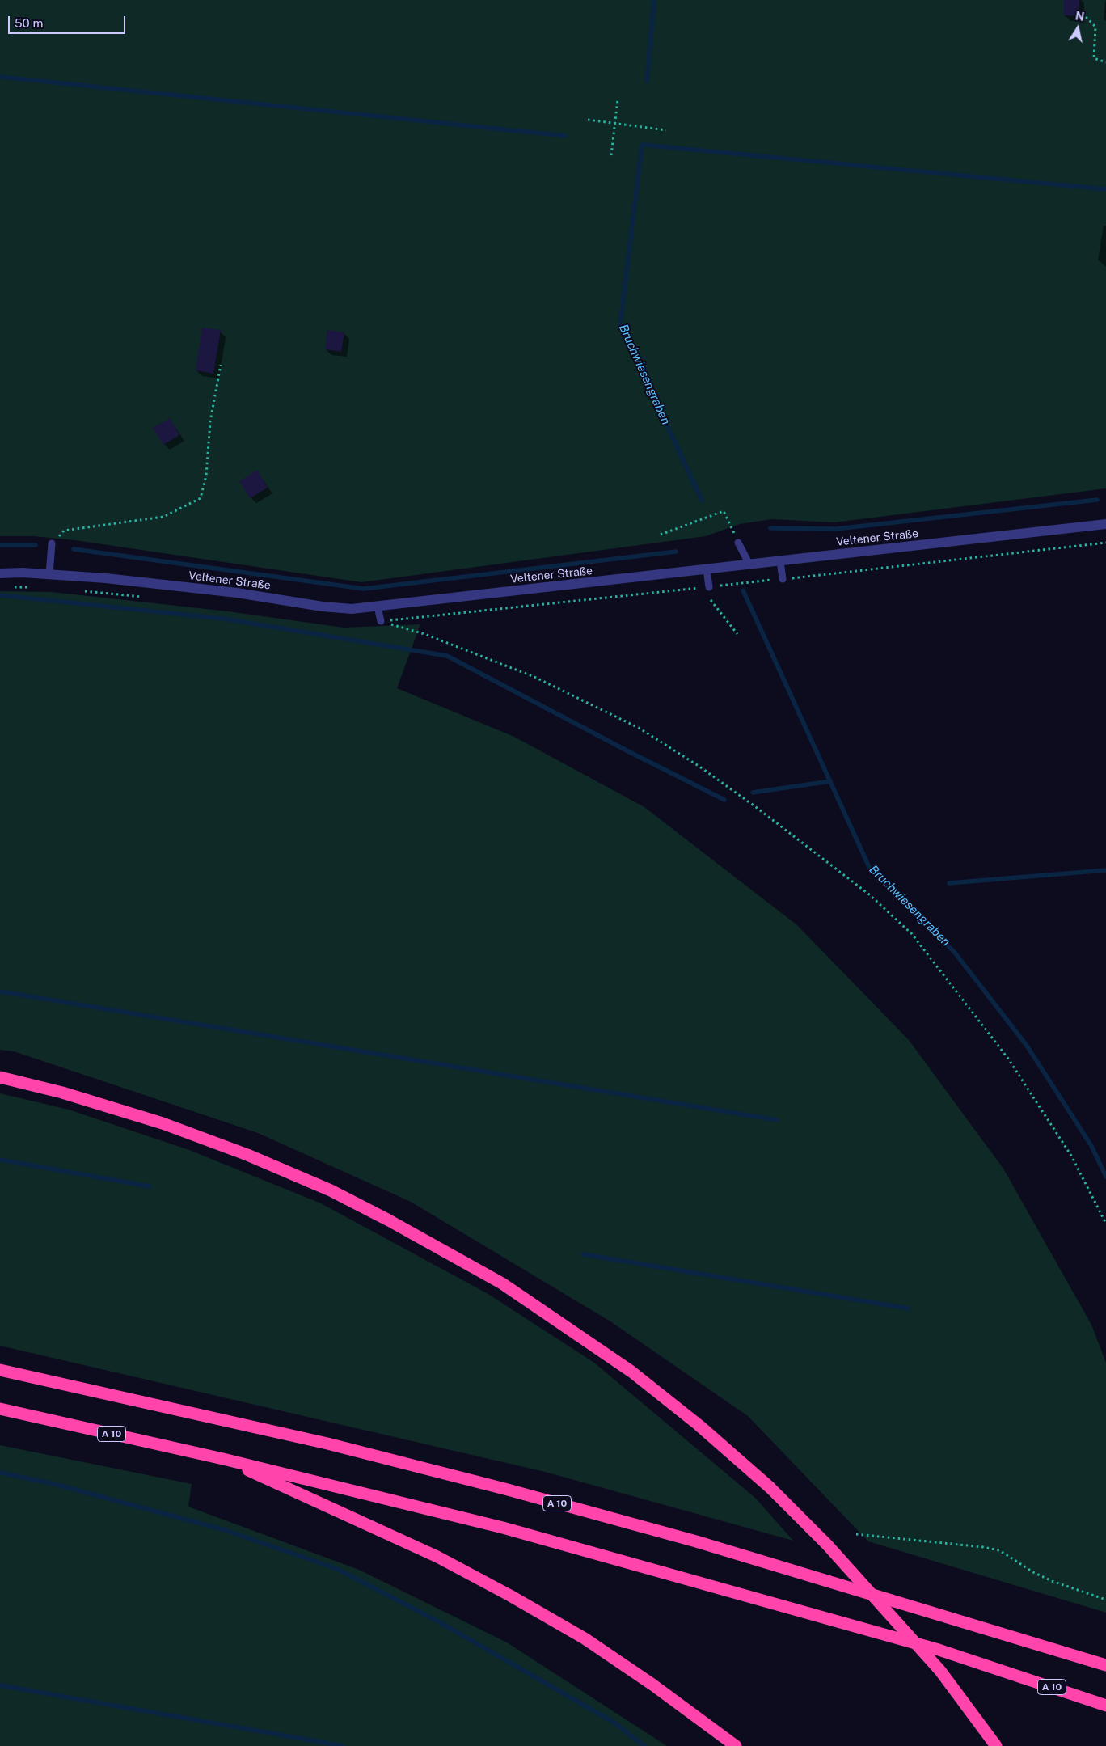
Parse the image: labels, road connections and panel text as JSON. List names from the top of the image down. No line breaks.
{"streets":{"highway":["A 10"],"street":["Veltener Straße"]},"water":["Bruchwiesengraben"],"scale_bar":"50 m","north":"top"}
